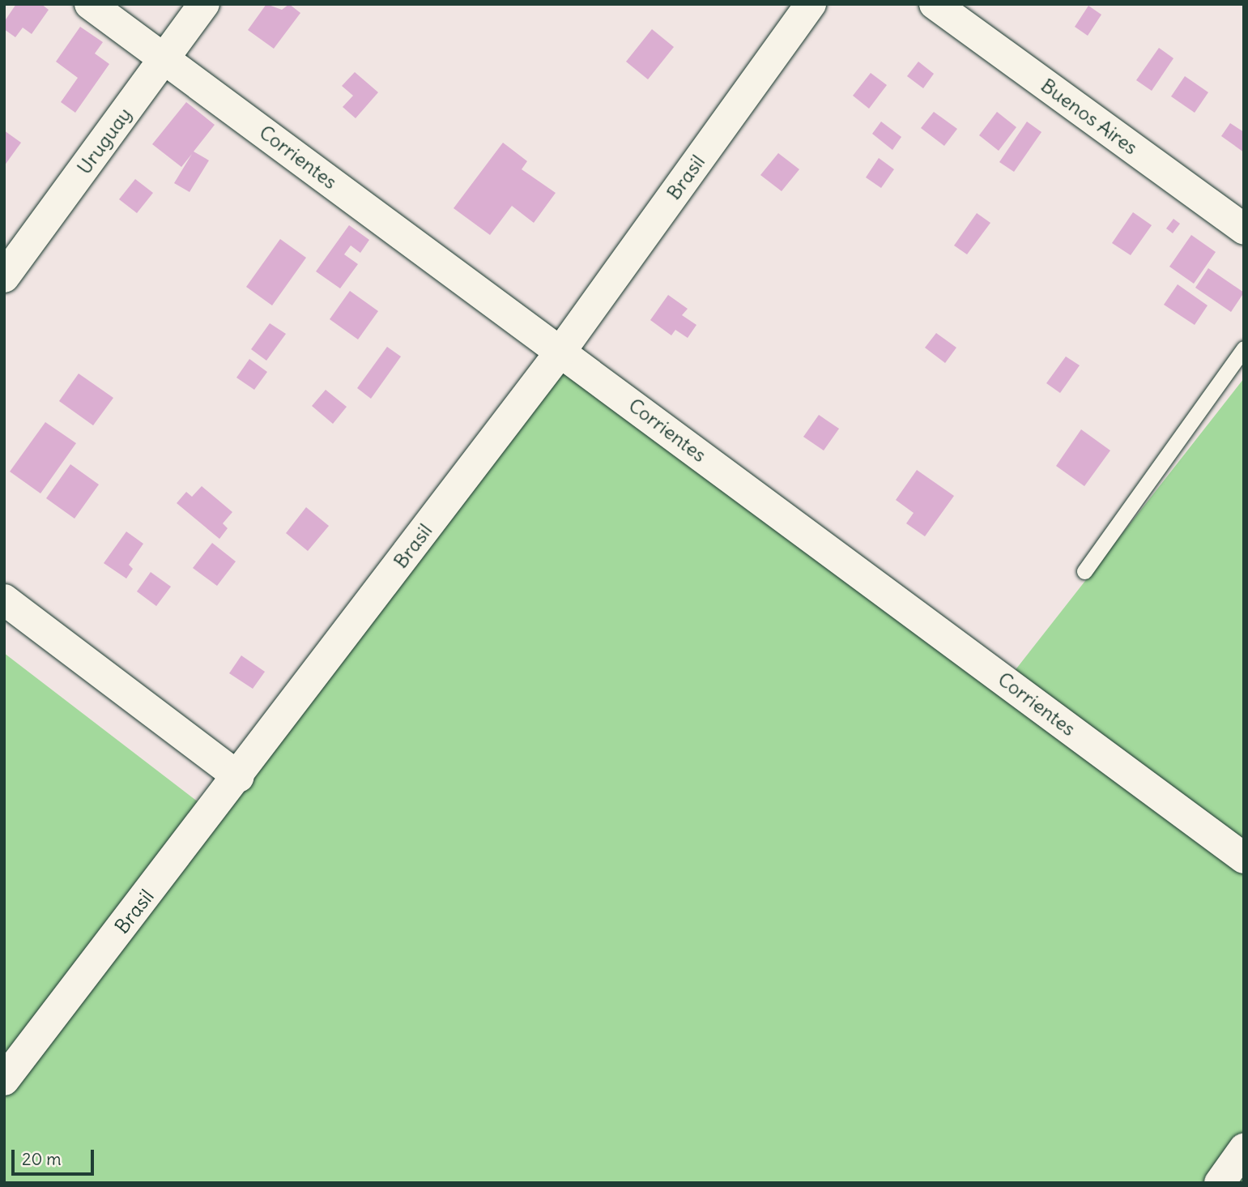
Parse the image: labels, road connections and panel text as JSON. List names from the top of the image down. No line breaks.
{"streets":{"street":["Buenos Aires","Uruguay","Corrientes","Brasil"]},"crossings":[["Uruguay","Corrientes"],["Corrientes","Brasil"]],"scale_bar":"20 m"}
